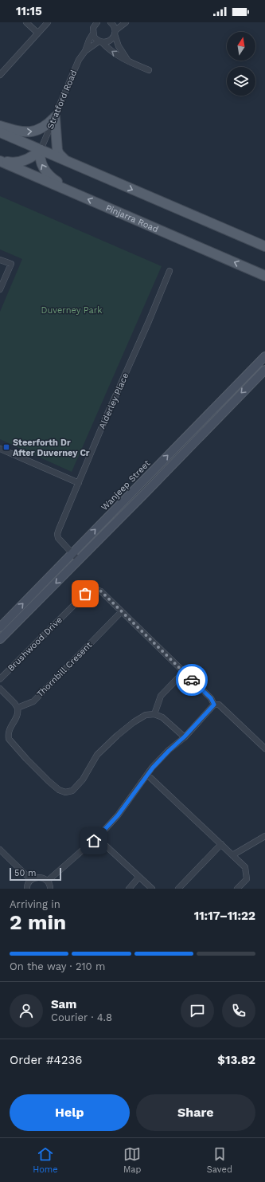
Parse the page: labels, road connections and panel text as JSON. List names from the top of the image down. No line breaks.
{"streets":{"main road":["Pinjarra Road","Wanjeep Street"],"street":["Stratford Road","Alderley Place","Brushwood Drive","Thornbill Cresent"]},"crossings":[["Alderley Place","Wanjeep Street"],["Brushwood Drive","Thornbill Cresent"]],"parks":["Duverney Park"],"places":{"transit":["Steerforth Dr After Duverney Cr"]},"scale_bar":"50 m","north":"top","page":{"status":"11:15","scale":"50 m","heading":["2 min","Arriving in","11:17–11:22"],"panel":["Sam","Courier · 4.8","Order #4236","$13.82"],"bar":"On the way · 210 m","buttons":["Help","Share"],"tabs":["Home","Map","Saved"]}}
